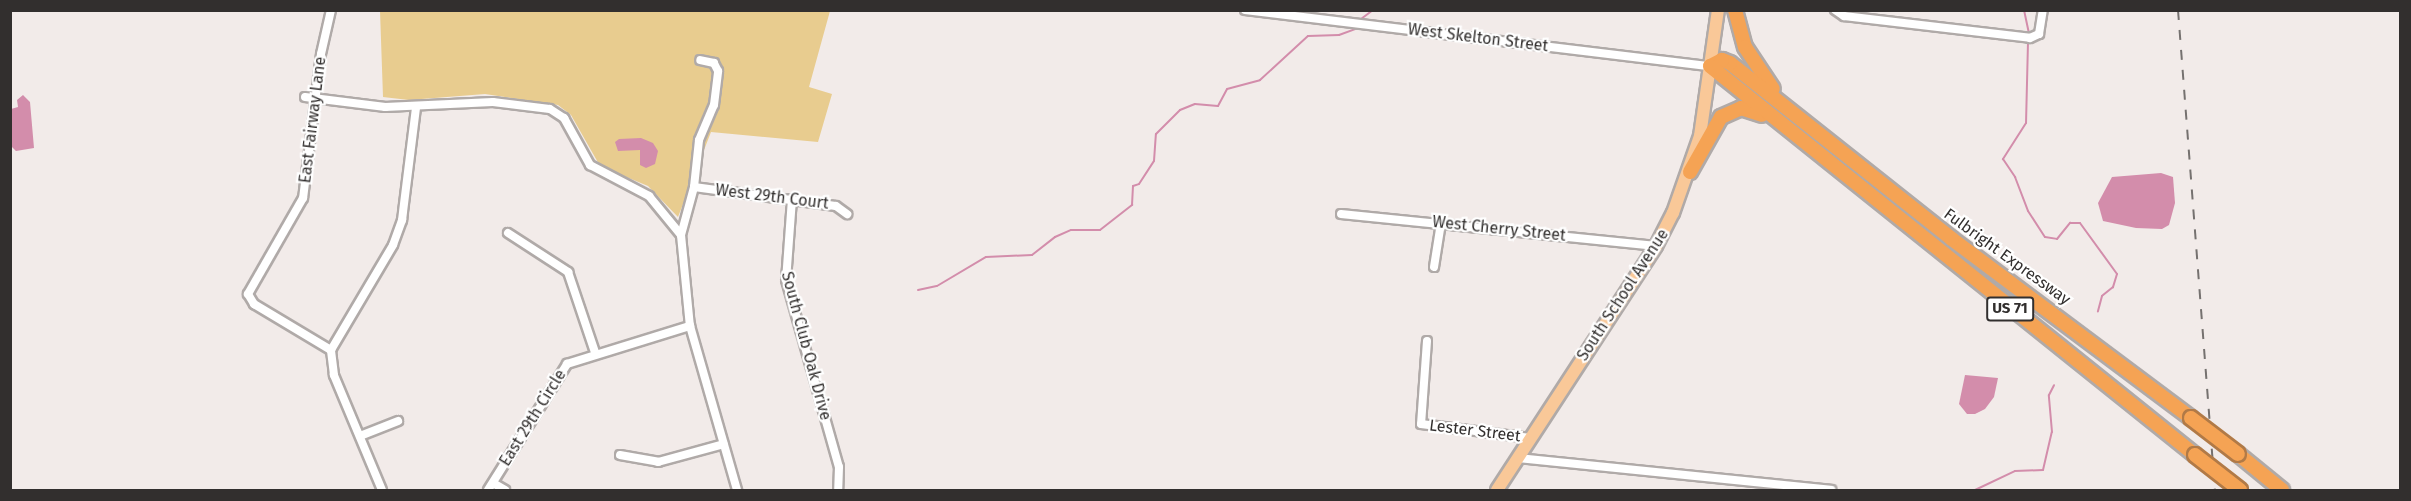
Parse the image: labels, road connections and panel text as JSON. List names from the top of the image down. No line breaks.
{"streets":{"highway":["Fulbright Expressway","US 71"],"main road":["South School Avenue"],"street":["West Skelton Street","East Fairway Lane","West 29th Court","West Cherry Street","South Club Oak Drive","East 29th Circle","Lester Street"]},"crossings":[["West Skelton Street","Fulbright Expressway"],["West Skelton Street","South School Avenue"],["West Skelton Street","US 71"],["West 29th Court","South Club Oak Drive"],["West Cherry Street","South School Avenue"],["Fulbright Expressway","South School Avenue"],["Fulbright Expressway","US 71"],["South School Avenue","US 71"],["South School Avenue","Lester Street"]]}
